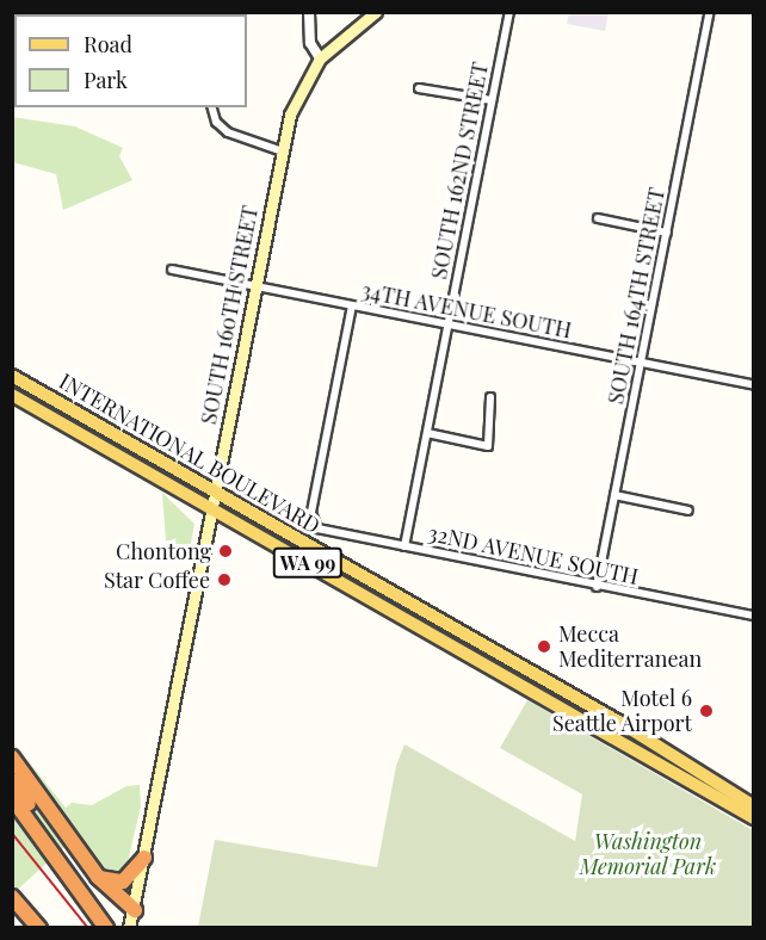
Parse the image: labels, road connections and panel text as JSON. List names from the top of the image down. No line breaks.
{"streets":{"main road":["SOUTH 160TH STREET","INTERNATIONAL BOULEVARD","WA 99"],"street":["SOUTH 162ND STREET","SOUTH 164TH STREET","34TH AVENUE SOUTH","32ND AVENUE SOUTH"]},"crossings":[["SOUTH 162ND STREET","34TH AVENUE SOUTH"],["SOUTH 162ND STREET","32ND AVENUE SOUTH"],["SOUTH 164TH STREET","34TH AVENUE SOUTH"],["SOUTH 164TH STREET","32ND AVENUE SOUTH"],["34TH AVENUE SOUTH","SOUTH 160TH STREET"],["34TH AVENUE SOUTH","32ND AVENUE SOUTH"],["SOUTH 160TH STREET","INTERNATIONAL BOULEVARD"]],"parks":["Washington Memorial Park"],"places":["Chontong","Star Coffee","Mecca Mediterranean","Motel 6 Seattle Airport"],"legend":["Road","Park"]}
